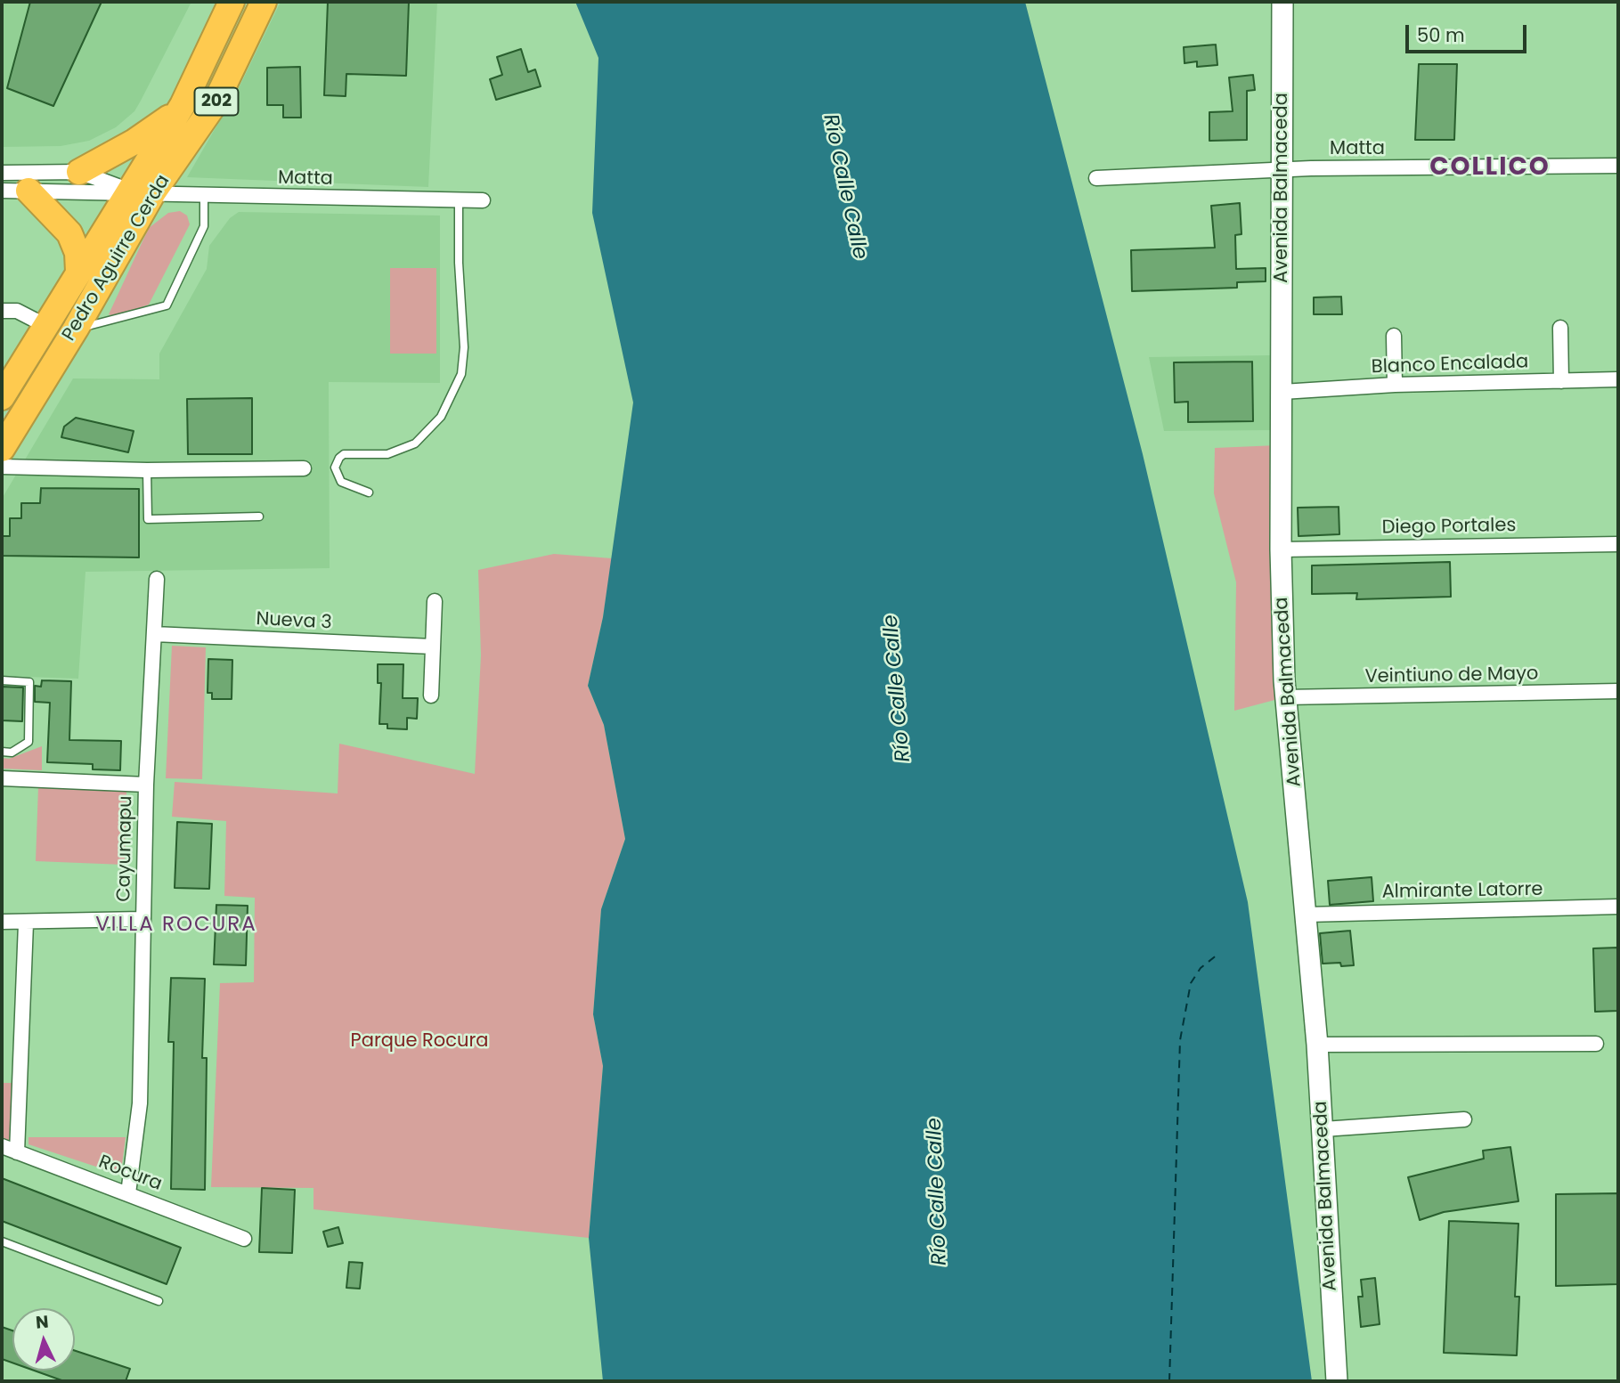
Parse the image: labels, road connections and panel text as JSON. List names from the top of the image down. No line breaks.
{"streets":{"highway":["202","Pedro Aguirre Cerda"],"main road":["Avenida Balmaceda"],"street":["Matta","Blanco Encalada","Diego Portales","Nueva 3","Veintiuno de Mayo","Cayumapu","Almirante Latorre","Rocura"]},"crossings":[["Matta","Avenida Balmaceda"],["Matta","Pedro Aguirre Cerda"],["Avenida Balmaceda","Blanco Encalada"],["Avenida Balmaceda","Diego Portales"],["Avenida Balmaceda","Veintiuno de Mayo"],["Avenida Balmaceda","Almirante Latorre"],["Nueva 3","Cayumapu"],["Cayumapu","Rocura"]],"districts":["COLLICO","VILLA ROCURA"],"water":["Río Calle Calle"],"parks":["Parque Rocura"],"scale_bar":"50 m","north":"top"}
